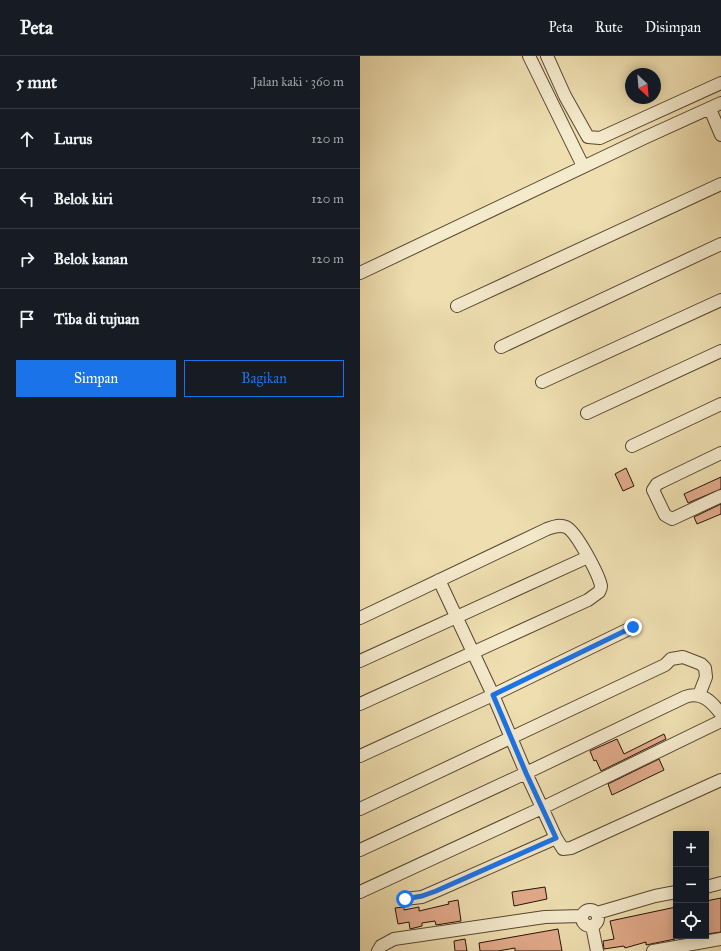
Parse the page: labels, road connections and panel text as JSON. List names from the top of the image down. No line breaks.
{"north":"bottom right","page":{"header":"Peta","nav":["Peta","Rute","Disimpan"],"heading":["5 mnt","Jalan kaki · 360 m"],"list":[["Lurus","120 m"],["Belok kiri","120 m"],["Belok kanan","120 m"],"Tiba di tujuan"],"buttons":["Simpan","Bagikan"],"map_buttons":["+","−"]}}
